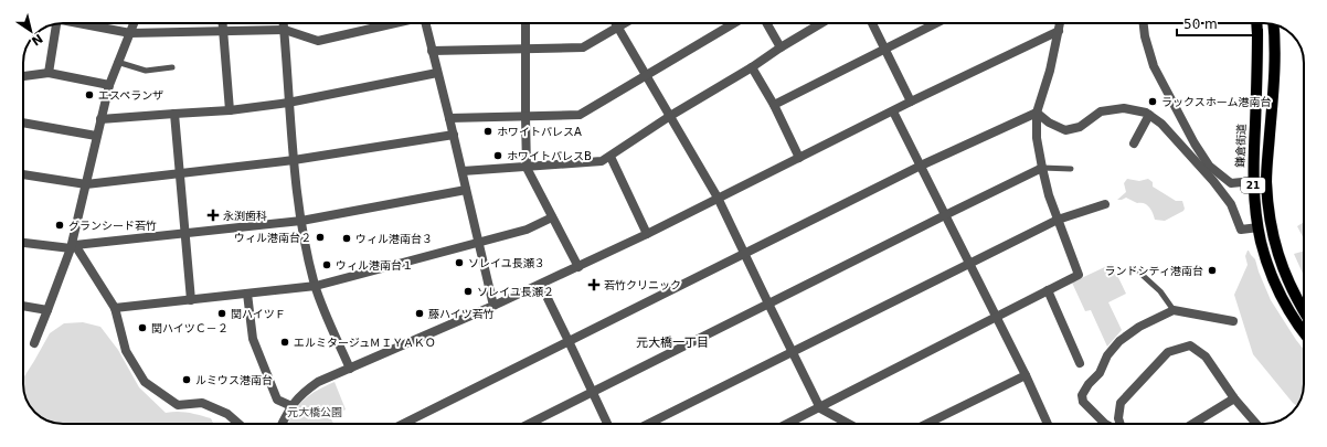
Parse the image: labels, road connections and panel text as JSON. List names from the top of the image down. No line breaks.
{"streets":{"main road":["鎌倉街道","21"]},"districts":["元大橋一丁目"],"parks":["元大橋公園"],"places":{"other":["エスペランザ","ラックスホーム港南台","ホワイトパレスA","ホワイトパレスB","グランシード若竹","ウィル港南台２","ウィル港南台３","ソレイユ長瀬３","ウィル港南台１","ランドシティ港南台","ソレイユ長瀬２","関ハイツＦ","藤ハイツ若竹","関ハイツＣ－２","エルミタージュＭＩＹＡＫＯ","ルミウス港南台"],"health":["永渕歯科","若竹クリニック"]},"scale_bar":"50 m","north":"bottom right"}
